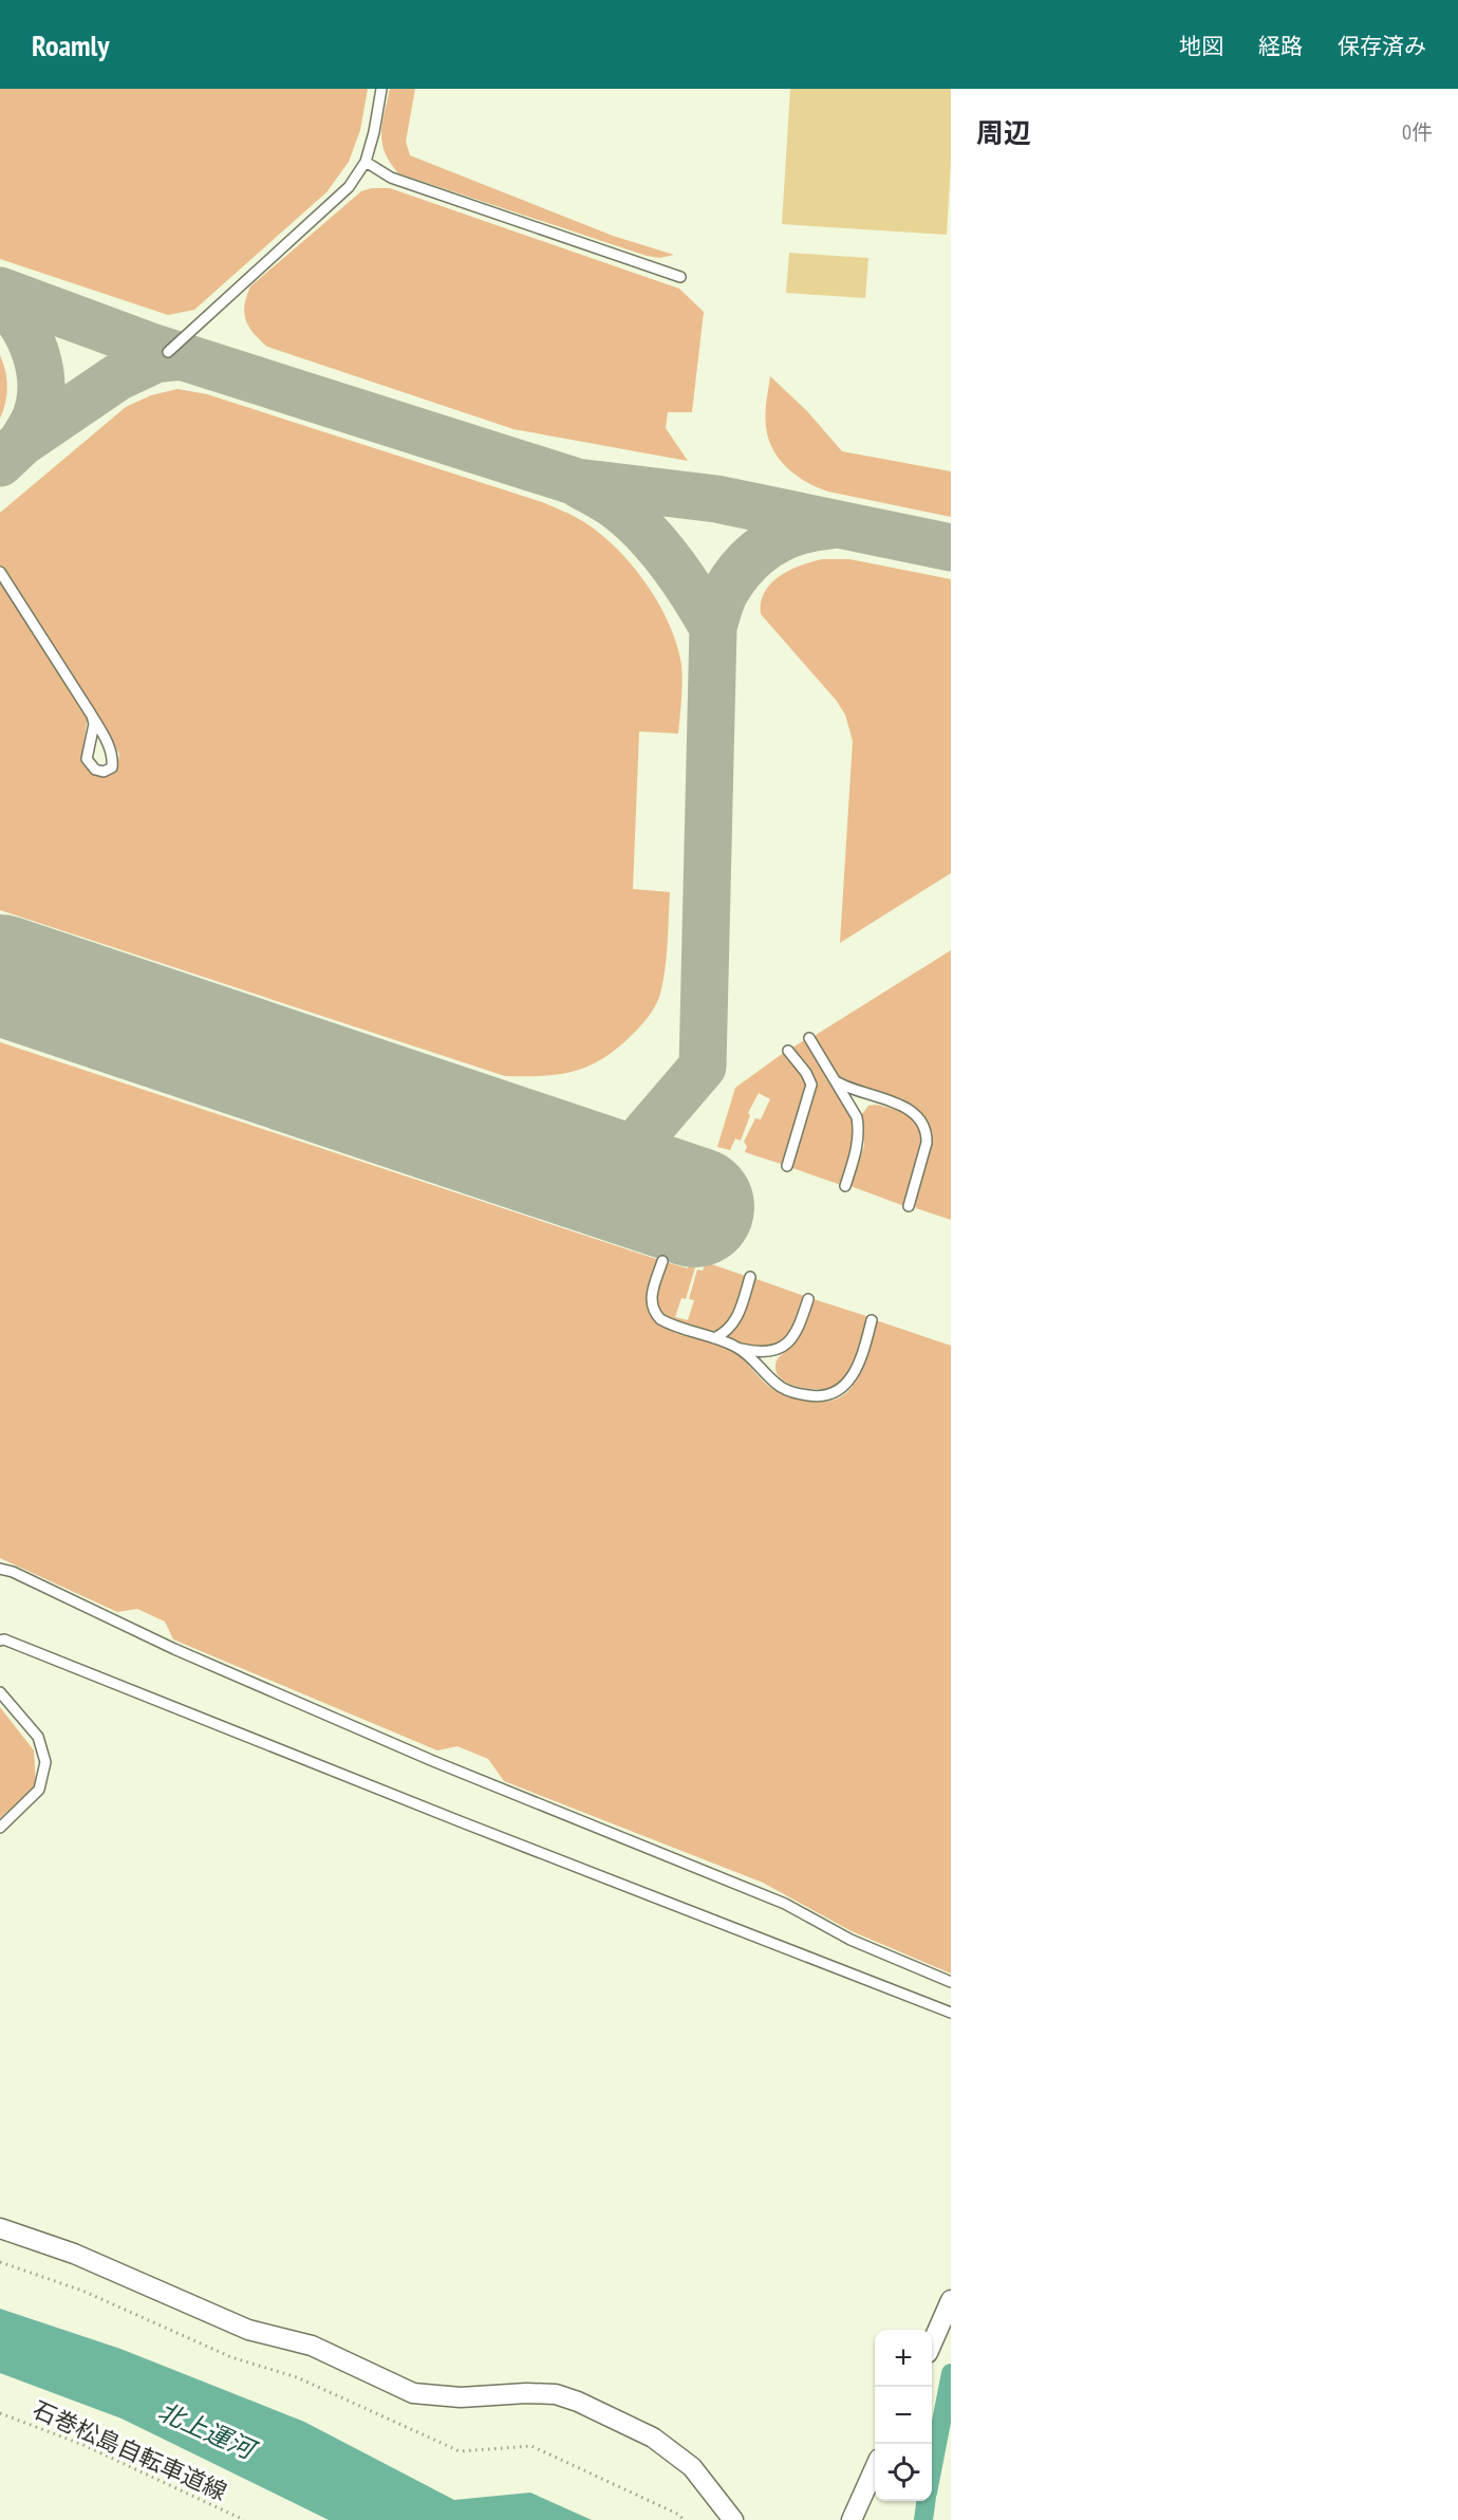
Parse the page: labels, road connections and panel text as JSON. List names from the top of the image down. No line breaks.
{"streets":{"path":["石巻松島自転車道線"]},"water":["北上運河"],"page":{"header":"Roamly","nav":["地図","経路","保存済み"],"heading":["周辺","0件"],"map_buttons":["+","−"]}}
